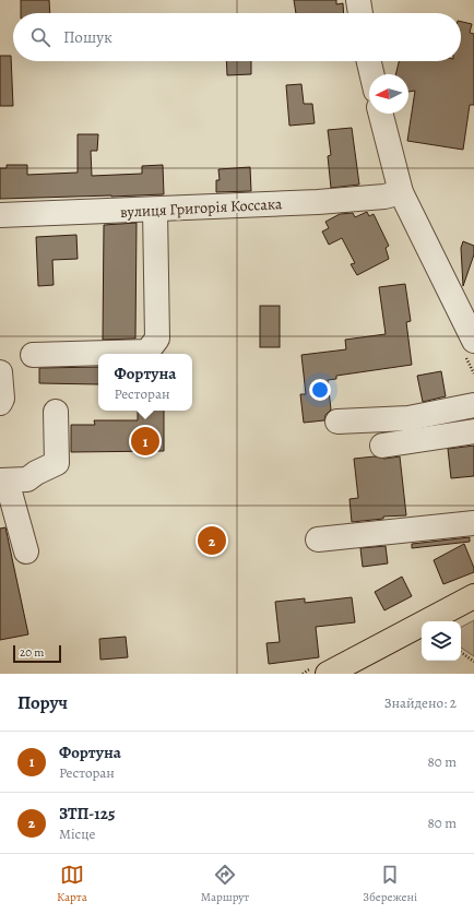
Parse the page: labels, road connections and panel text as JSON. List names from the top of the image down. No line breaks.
{"streets":{"street":["вулиця Григорія Коссака"]},"scale_bar":"20 m","north":"left","page":{"search":"Пошук","popup":["Фортуна","Ресторан"],"pins":["1","2"],"scale":"20 m","heading":["Поруч","Знайдено: 2"],"list":[{"mark":"1","name":"Фортуна","note":"Ресторан","value":"80 m"},{"mark":"2","name":"ЗТП-125","note":"Місце","value":"80 m"}],"nav":["Карта","Маршрут","Збережені"]}}
